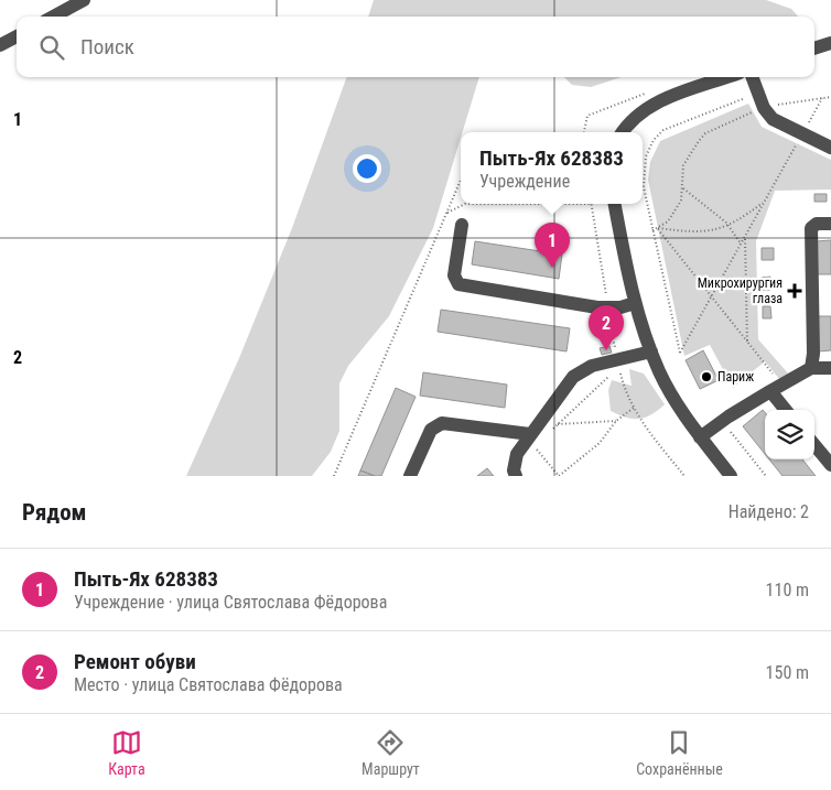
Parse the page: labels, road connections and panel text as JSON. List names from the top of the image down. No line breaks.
{"places":{"health":["Микрохирургия глаза"],"other":["Париж"]},"page":{"search":"Поиск","popup":["Пыть-Ях 628383","Учреждение"],"pins":["1","2"],"heading":["Рядом","Найдено: 2"],"list":[{"mark":"1","name":"Пыть-Ях 628383","note":"Учреждение · улица Святослава Фёдорова","value":"110 m"},{"mark":"2","name":"Ремонт обуви","note":"Место · улица Святослава Фёдорова","value":"150 m"}],"nav":["Карта","Маршрут","Сохранённые"]},"grid":{"rows":["1","2"]}}
